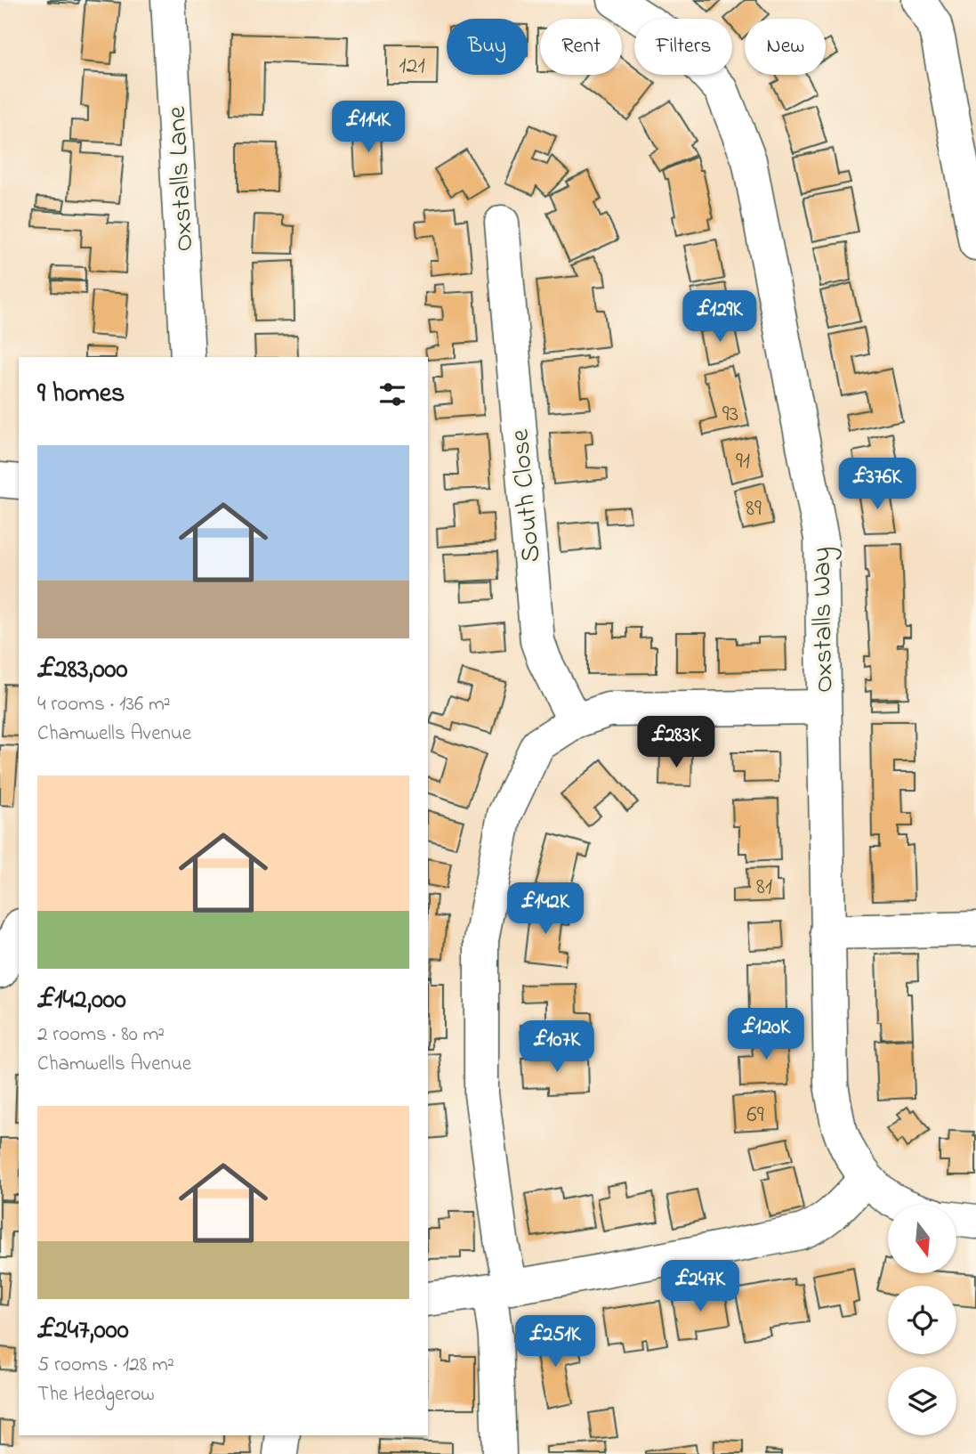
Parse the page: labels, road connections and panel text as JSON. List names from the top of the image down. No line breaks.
{"streets":{"street":["Oxstalls Lane","South Close","Oxstalls Way"]},"house_numbers":["121","93","91","89","81","69"],"north":"bottom","page":{"chip":["Buy","Rent","Filters","New"],"price":["£114K","£129K","£376K","£283K","£142K","£120K","£107K","£247K","£251K"],"heading":"9 homes","list":[{"name":"£283,000","note":"4 rooms · 136 m² · Chamwells Avenue"},{"name":"£142,000","note":"2 rooms · 80 m² · Chamwells Avenue"},{"name":"£247,000","note":"5 rooms · 128 m² · The Hedgerow"}]}}
